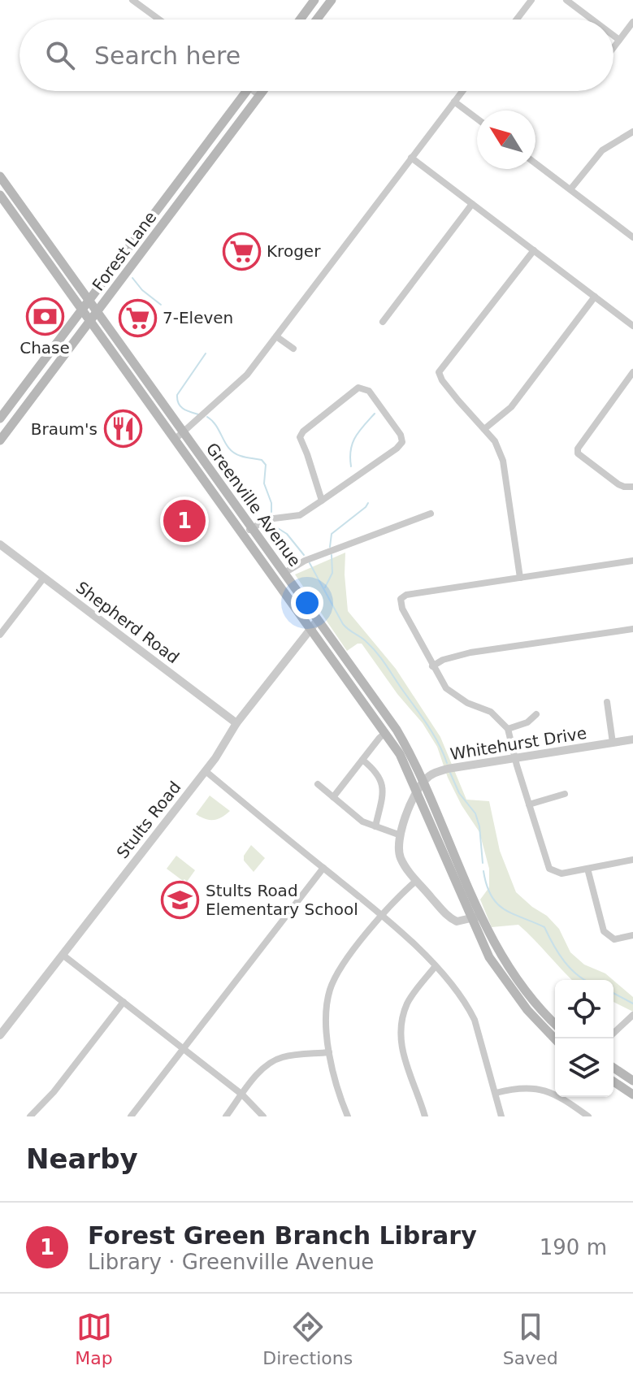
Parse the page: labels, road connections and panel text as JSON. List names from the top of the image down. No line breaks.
{"streets":{"main road":["Forest Lane","Greenville Avenue"],"street":["Shepherd Road","Whitehurst Drive","Stults Road"]},"crossings":[["Forest Lane","Greenville Avenue"],["Greenville Avenue","Whitehurst Drive"],["Greenville Avenue","Stults Road"],["Shepherd Road","Stults Road"]],"places":{"supermarket":["Kroger","7-Eleven"],"bank":["Chase"],"restaurant":["Braum's"],"school or university":["Stults Road Elementary School"]},"north":"top left","page":{"search":"Search here","pins":"1","heading":"Nearby","list":[{"mark":"1","name":"Forest Green Branch Library","note":"Library · Greenville Avenue","value":"190 m"}],"nav":["Map","Directions","Saved"]}}
